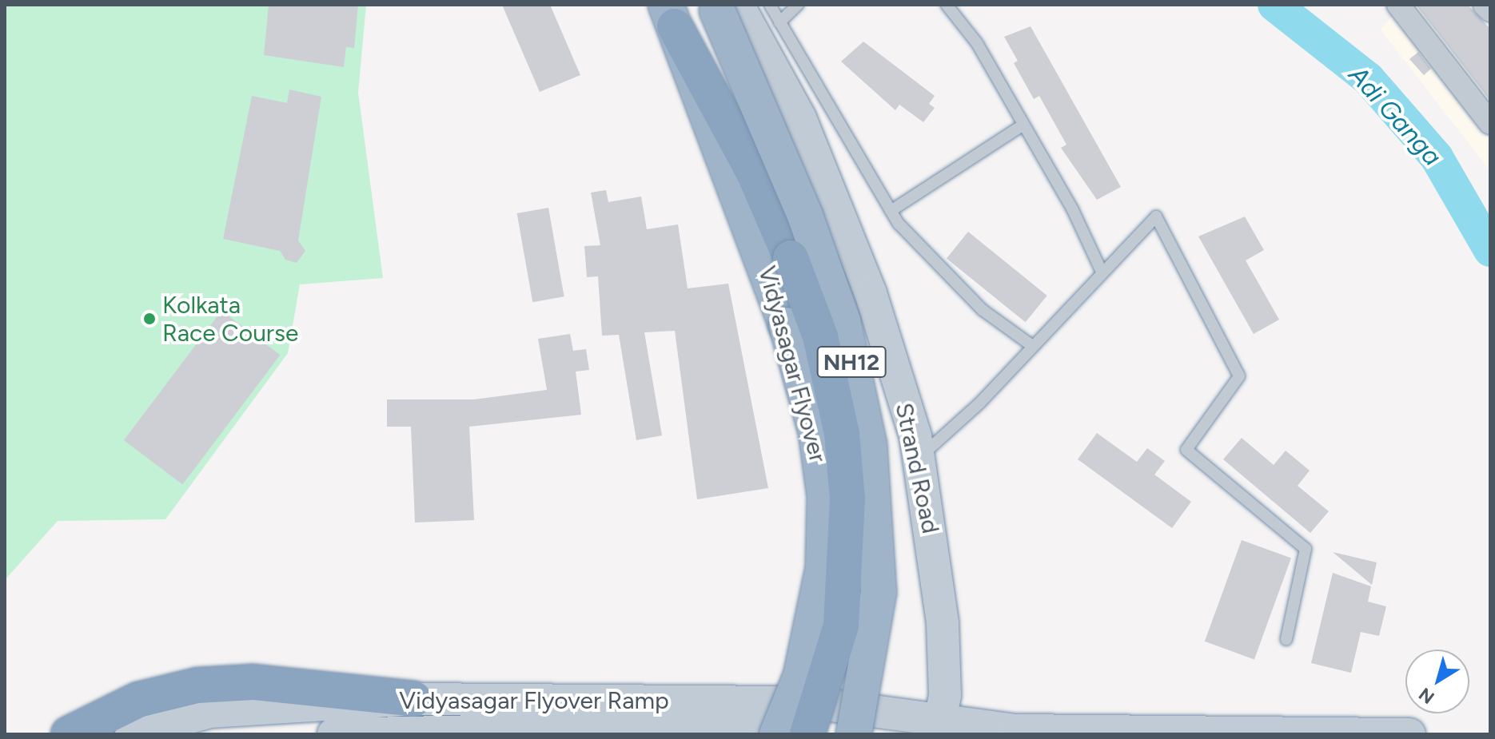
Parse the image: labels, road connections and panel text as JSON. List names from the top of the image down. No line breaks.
{"streets":{"highway":["NH12","Vidyasagar Flyover"],"main road":["Strand Road","Vidyasagar Flyover Ramp"]},"crossings":[["NH12","Strand Road"],["Strand Road","Vidyasagar Flyover Ramp"]],"water":["Adi Ganga"],"places":["Kolkata Race Course"],"north":"bottom left"}
